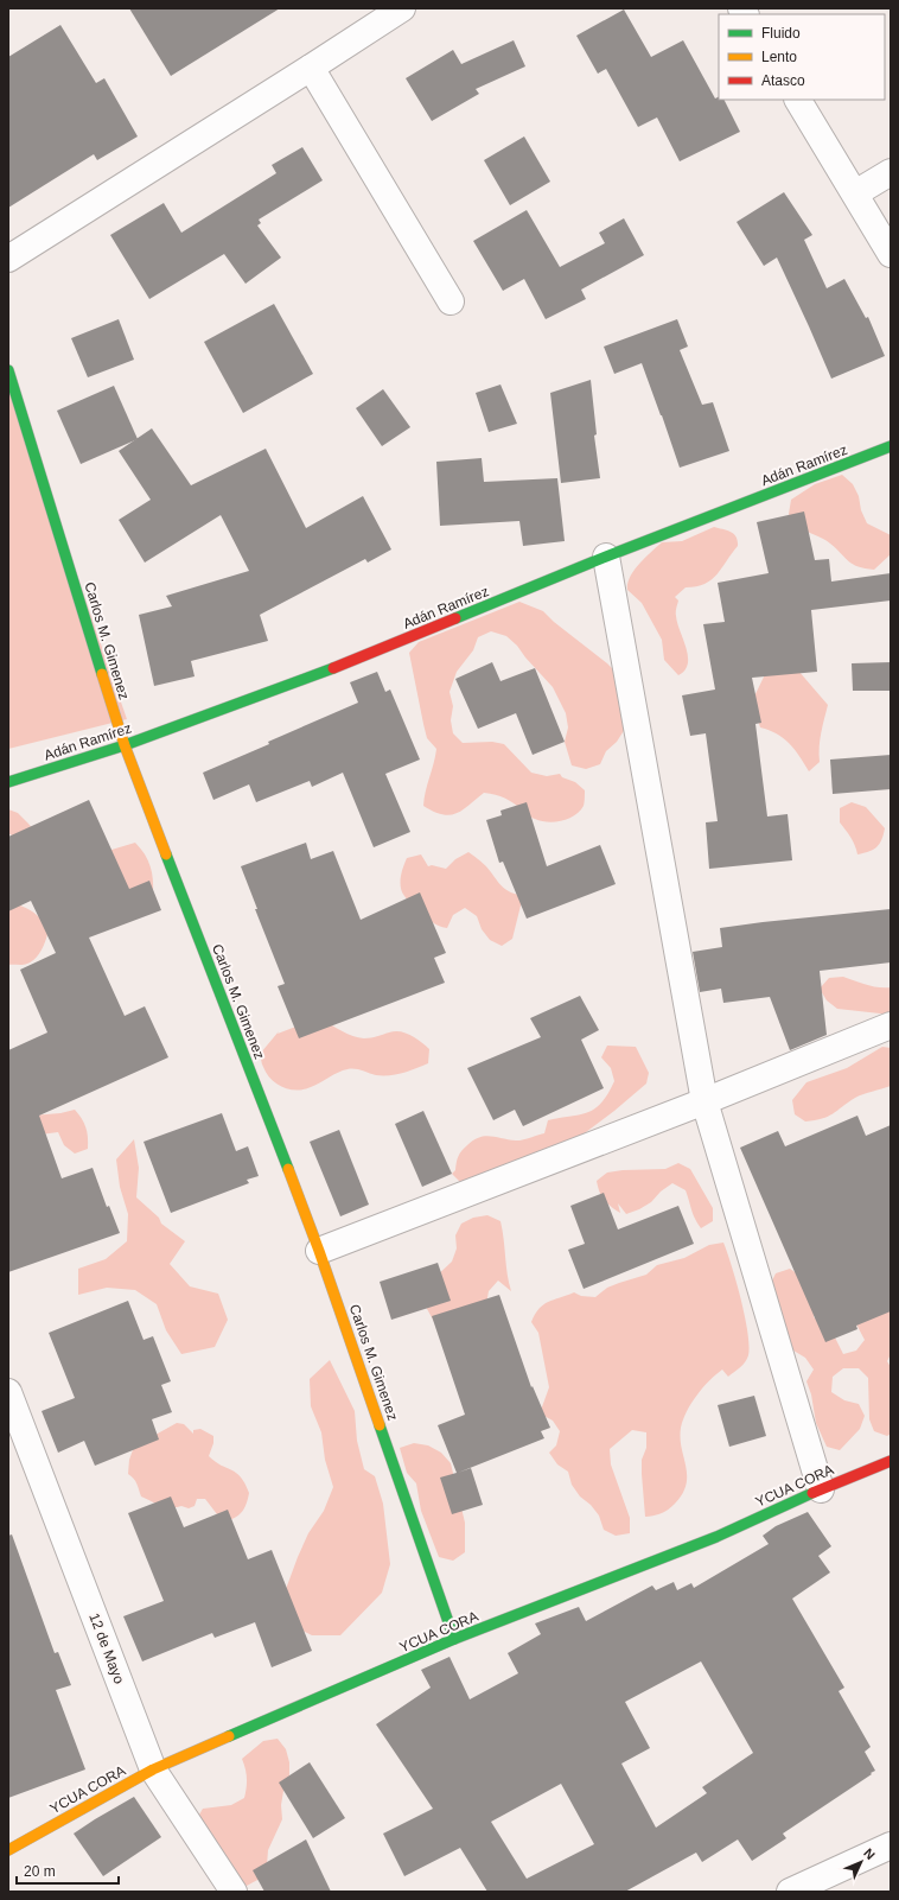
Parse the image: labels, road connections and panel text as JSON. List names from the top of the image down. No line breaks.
{"streets":{"street":["Adán Ramírez","Carlos M. Gimenez","YCUA CORA","12 de Mayo"]},"crossings":[["Adán Ramírez","Carlos M. Gimenez"],["Carlos M. Gimenez","YCUA CORA"],["YCUA CORA","12 de Mayo"]],"legend":["Fluido","Lento","Atasco"],"scale_bar":"20 m","north":"top right"}
